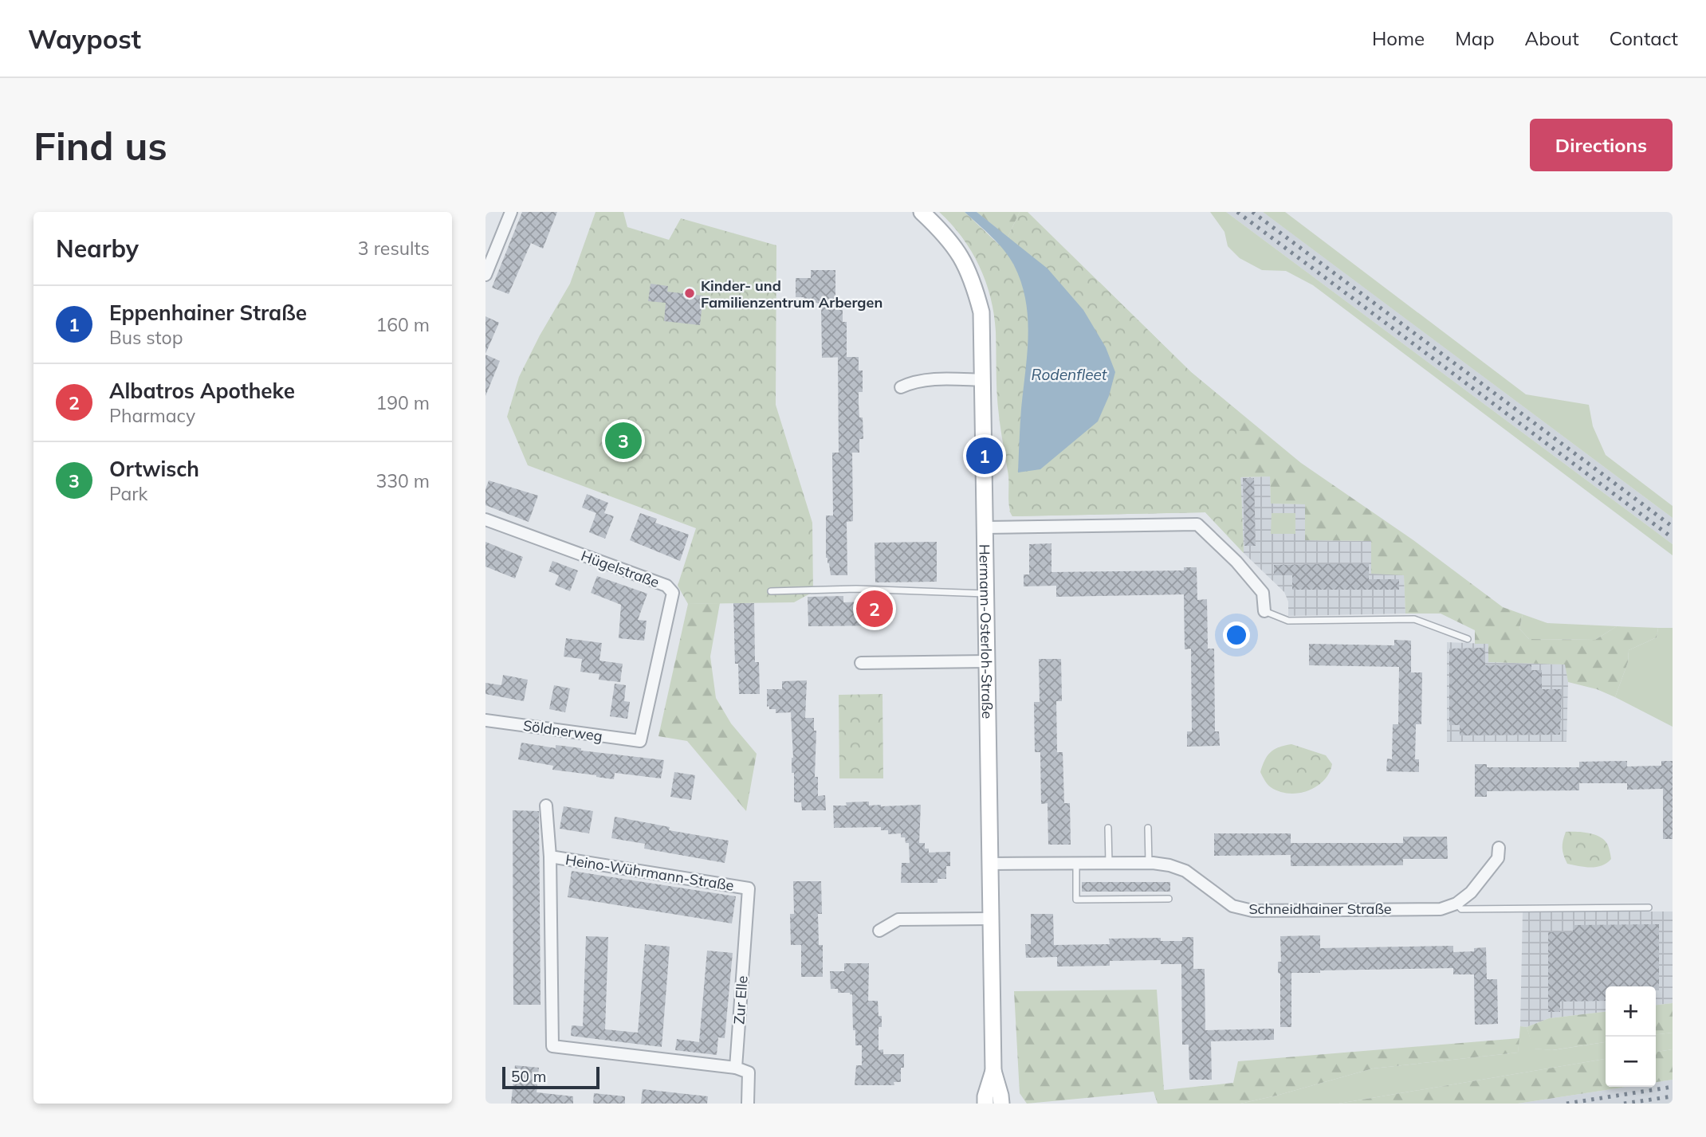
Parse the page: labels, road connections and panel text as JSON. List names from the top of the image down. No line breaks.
{"streets":{"street":["Hügelstraße","Hermann-Osterloh-Straße","Söldnerweg","Heino-Wührmann-Straße","Schneidhainer Straße","Zur Elle"]},"crossings":[["Hügelstraße","Söldnerweg"],["Hermann-Osterloh-Straße","Schneidhainer Straße"],["Heino-Wührmann-Straße","Zur Elle"]],"water":["Rodenfleet"],"places":["Kinder- und Familienzentrum Arbergen"],"scale_bar":"50 m","page":{"header":"Waypost","nav":["Home","Map","About","Contact"],"buttons":"Directions","title":"Find us","heading":["Nearby","3 results"],"list":[{"mark":"1","name":"Eppenhainer Straße","note":"Bus stop","value":"160 m"},{"mark":"2","name":"Albatros Apotheke","note":"Pharmacy","value":"190 m"},{"mark":"3","name":"Ortwisch","note":"Park","value":"330 m"}],"pins":["3","1","2"],"map_buttons":["+","−"],"scale":"50 m"}}
